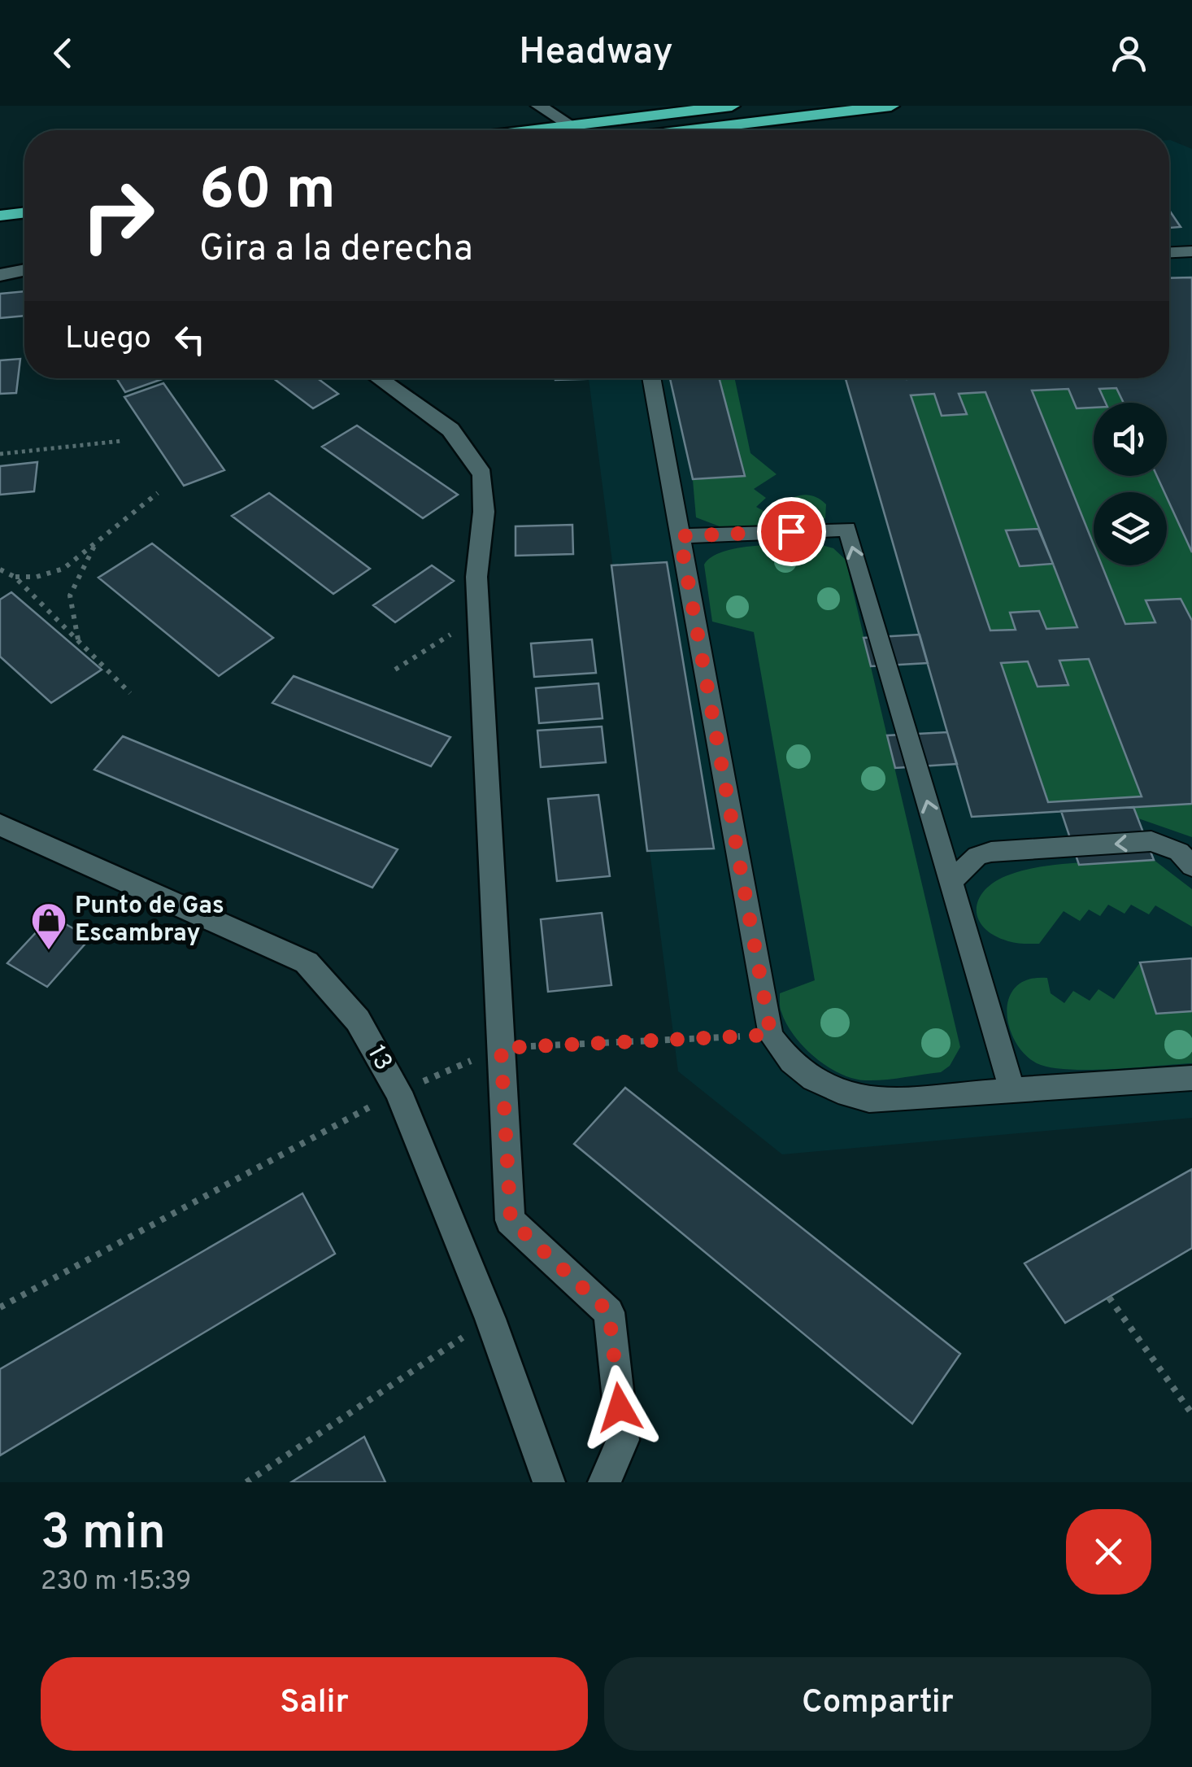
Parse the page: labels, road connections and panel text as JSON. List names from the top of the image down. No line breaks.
{"streets":{"street":["13"]},"places":{"shop":["Punto de Gas Escambray"]},"page":{"header":"Headway","turn":["60 m","Gira a la derecha"],"then":"Luego","heading":["3 min","230 m · 15:39"],"buttons":["Salir","Compartir"]}}
